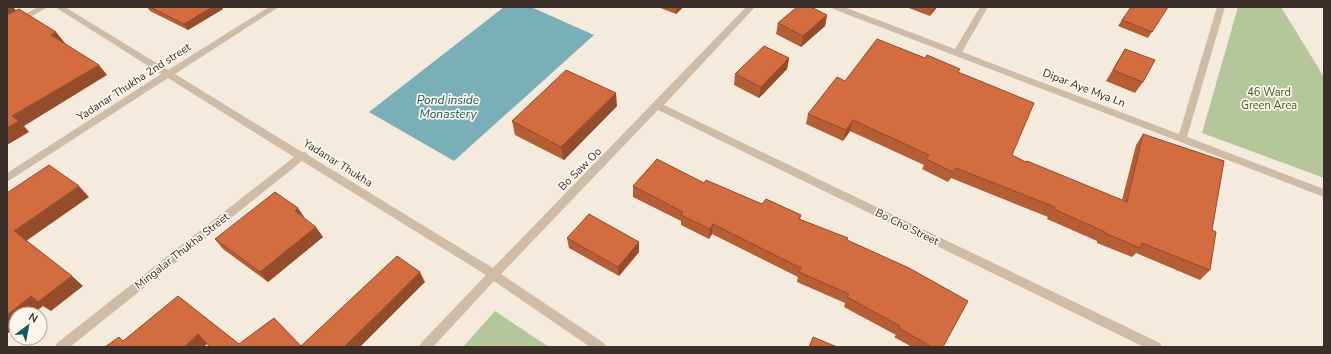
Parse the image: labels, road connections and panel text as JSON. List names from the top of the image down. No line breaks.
{"streets":{"street":["Yadanar Thukha 2nd street","Dipar Aye Mya Ln","Yadanar Thukha","Bo Saw Oo","Bo Cho Street","Mingalar Thukha Street"]},"crossings":[["Yadanar Thukha 2nd street","Yadanar Thukha"],["Yadanar Thukha","Bo Saw Oo"],["Yadanar Thukha","Mingalar Thukha Street"],["Bo Saw Oo","Bo Cho Street"]],"water":["Pond inside Monastery"],"parks":["46 Ward Green Area"],"north":"top right"}
